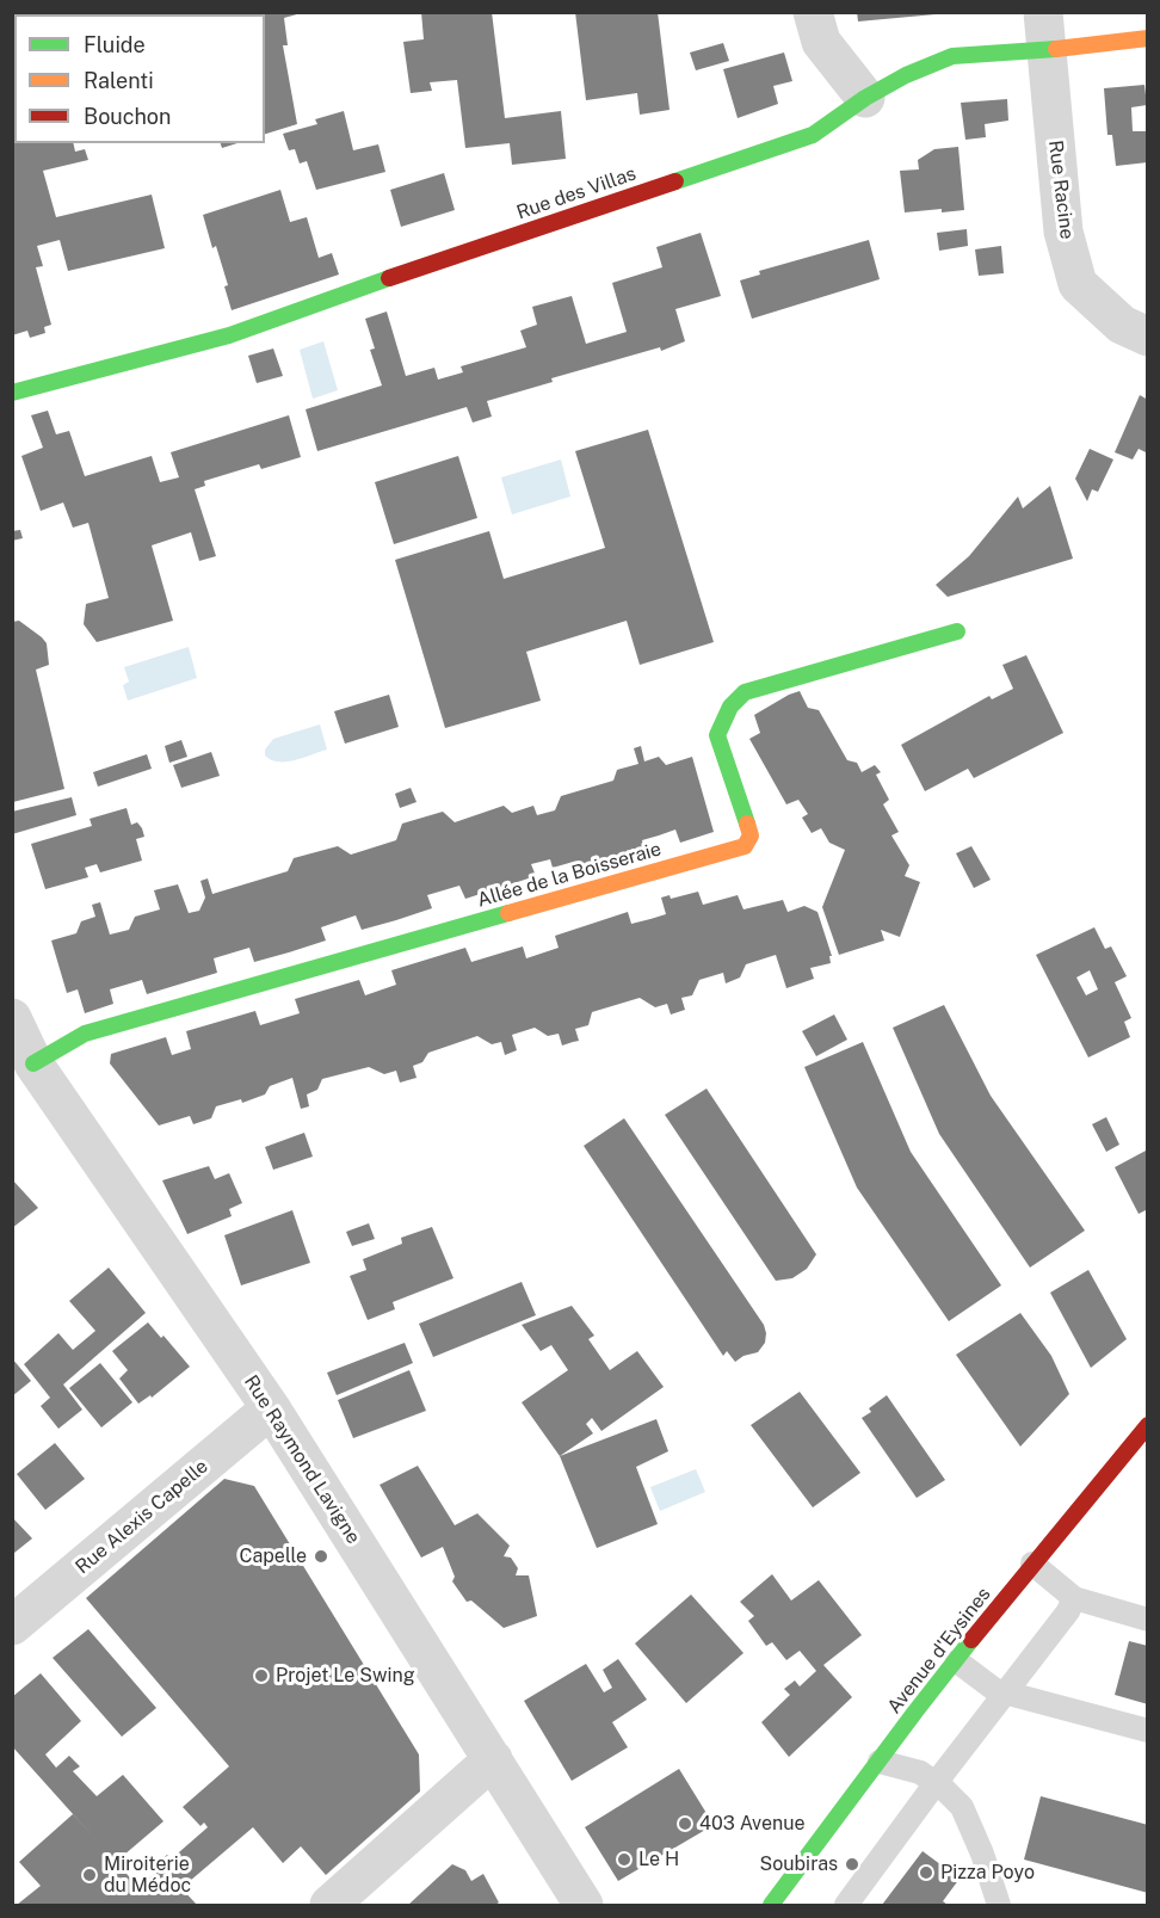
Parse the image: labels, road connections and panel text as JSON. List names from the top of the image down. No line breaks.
{"streets":{"street":["Rue Racine","Rue des Villas","Allée de la Boisseraie","Rue Raymond Lavigne","Rue Alexis Capelle","Avenue d'Eysines"]},"crossings":[["Rue Racine","Rue des Villas"],["Allée de la Boisseraie","Rue Raymond Lavigne"],["Rue Raymond Lavigne","Rue Alexis Capelle"]],"places":["Capelle","Projet Le Swing","403 Avenue","Le H","Soubiras","Pizza Poyo","Miroiterie du Médoc"],"legend":["Fluide","Ralenti","Bouchon"]}
